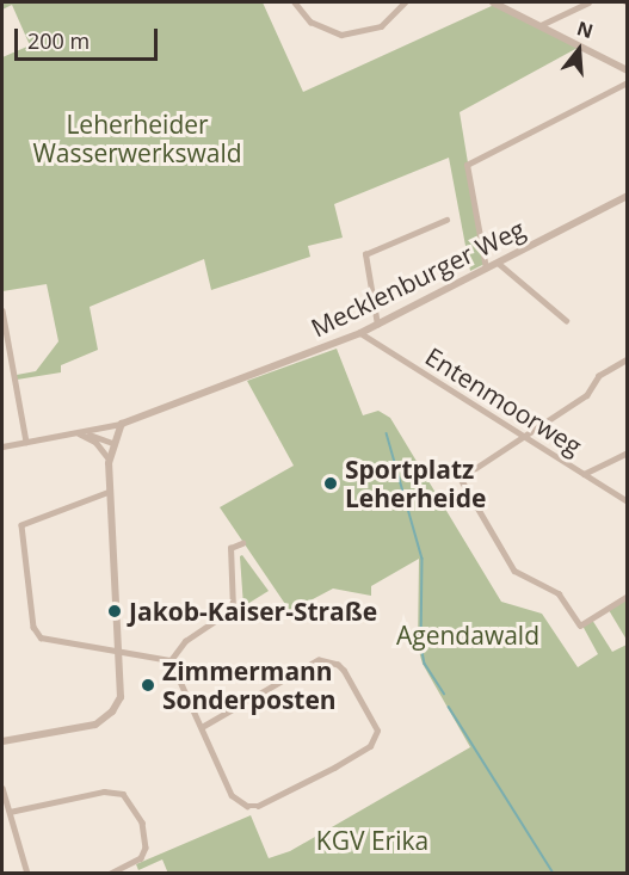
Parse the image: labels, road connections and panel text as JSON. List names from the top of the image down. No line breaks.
{"streets":{"street":["Mecklenburger Weg","Entenmoorweg"]},"crossings":[["Mecklenburger Weg","Entenmoorweg"]],"parks":["Leherheider Wasserwerkswald","Agendawald","KGV Erika"],"places":["Sportplatz Leherheide","Jakob-Kaiser-Straße","Zimmermann Sonderposten"],"scale_bar":"200 m","north":"top"}
